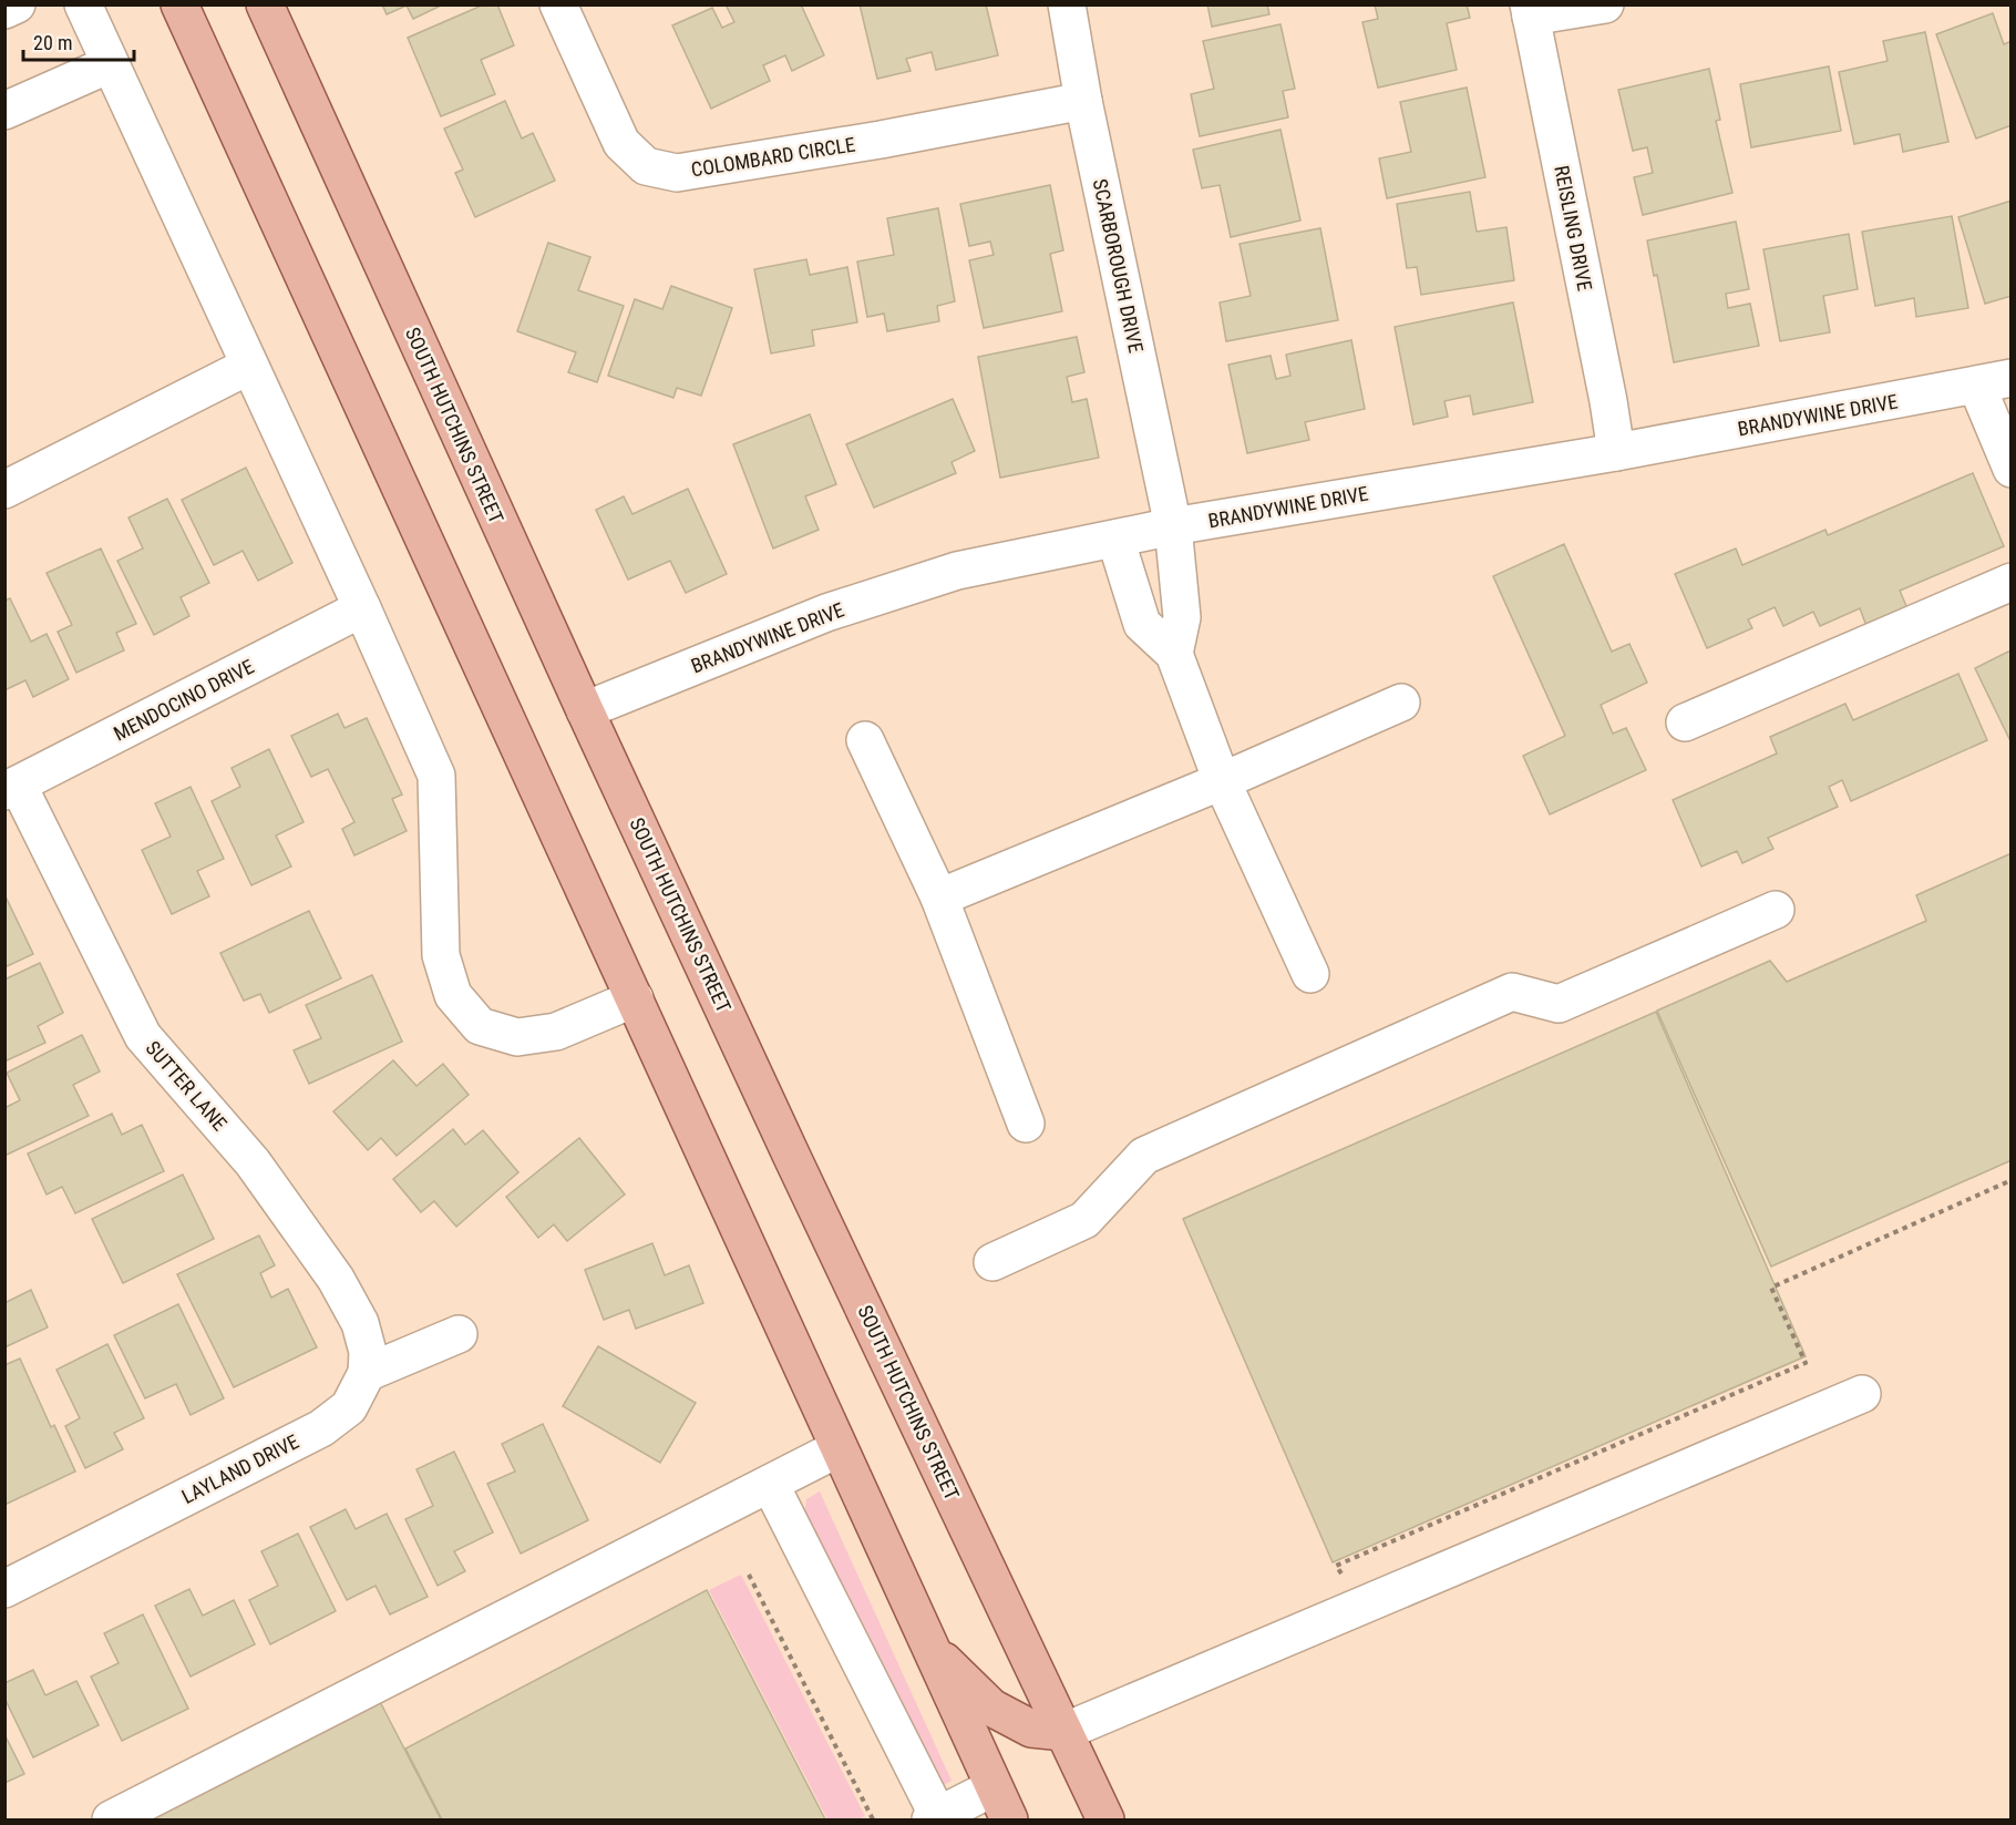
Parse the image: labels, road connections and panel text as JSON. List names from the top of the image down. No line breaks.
{"streets":{"main road":["SOUTH HUTCHINS STREET"],"street":["COLOMBARD CIRCLE","REISLING DRIVE","SCARBOROUGH DRIVE","BRANDYWINE DRIVE","MENDOCINO DRIVE","SUTTER LANE","LAYLAND DRIVE"]},"crossings":[["COLOMBARD CIRCLE","SCARBOROUGH DRIVE"],["REISLING DRIVE","BRANDYWINE DRIVE"],["SCARBOROUGH DRIVE","BRANDYWINE DRIVE"],["BRANDYWINE DRIVE","SOUTH HUTCHINS STREET"],["MENDOCINO DRIVE","SUTTER LANE"],["SUTTER LANE","LAYLAND DRIVE"]],"scale_bar":"20 m"}
